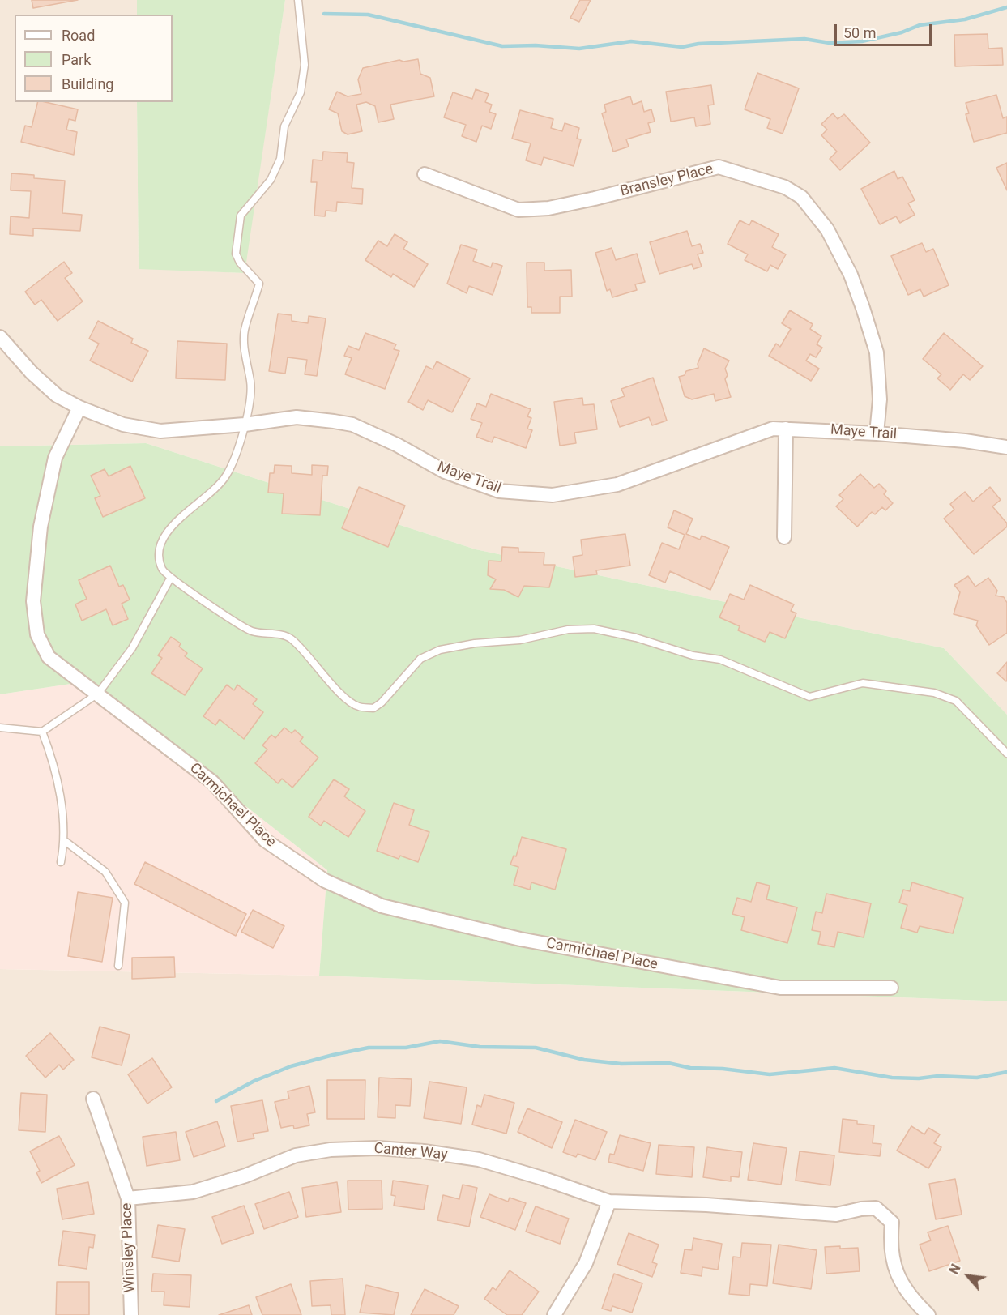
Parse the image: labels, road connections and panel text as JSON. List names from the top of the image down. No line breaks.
{"streets":{"street":["Bransley Place","Maye Trail","Carmichael Place","Canter Way","Winsley Place"]},"crossings":[["Bransley Place","Maye Trail"],["Maye Trail","Carmichael Place"],["Canter Way","Winsley Place"]],"legend":["Road","Park","Building"],"scale_bar":"50 m","north":"top left"}
